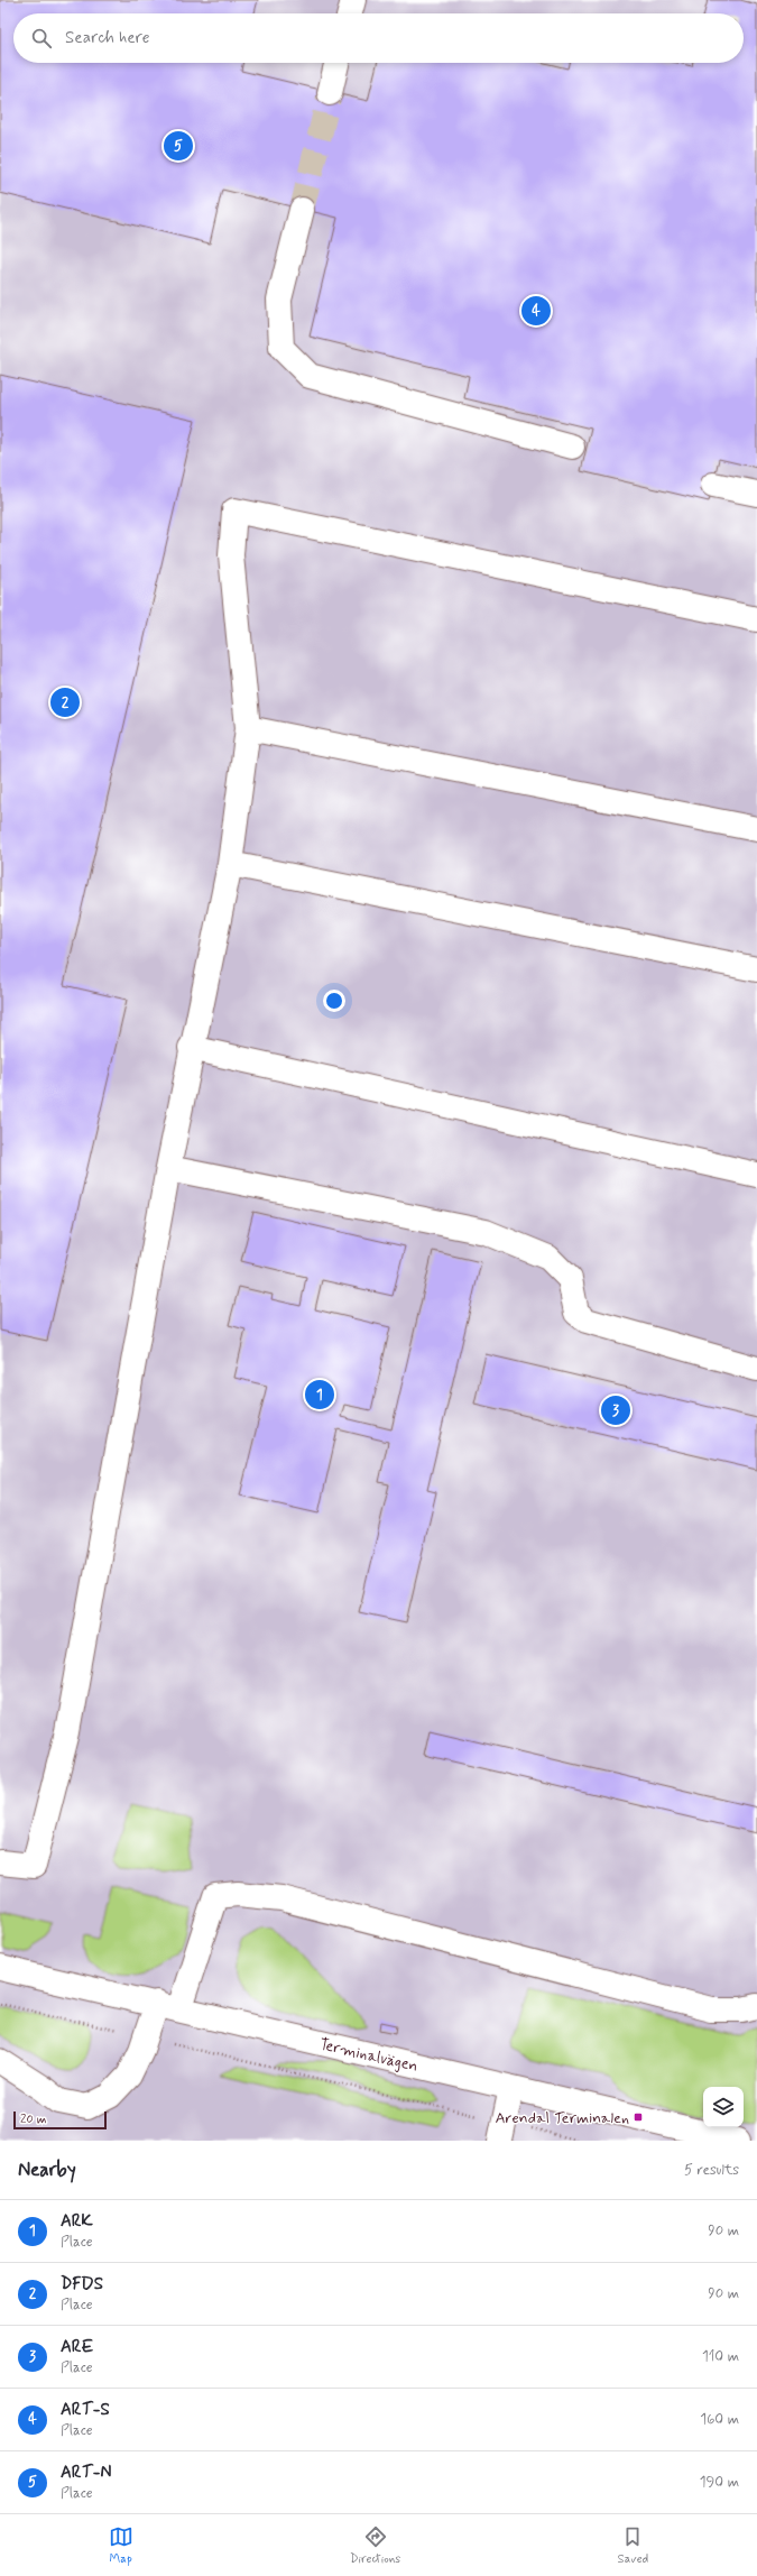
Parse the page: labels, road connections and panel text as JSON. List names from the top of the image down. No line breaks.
{"streets":{"street":["Terminalvägen"]},"places":{"transit":["Arendal Terminalen"]},"scale_bar":"20 m","page":{"search":"Search here","pins":["5","4","2","1","3"],"scale":"20 m","heading":["Nearby","5 results"],"list":[{"mark":"1","name":"ARK","note":"Place","value":"90 m"},{"mark":"2","name":"DFDS","note":"Place","value":"90 m"},{"mark":"3","name":"ARE","note":"Place","value":"110 m"},{"mark":"4","name":"ART-S","note":"Place","value":"160 m"},{"mark":"5","name":"ART-N","note":"Place","value":"190 m"}],"nav":["Map","Directions","Saved"]}}
